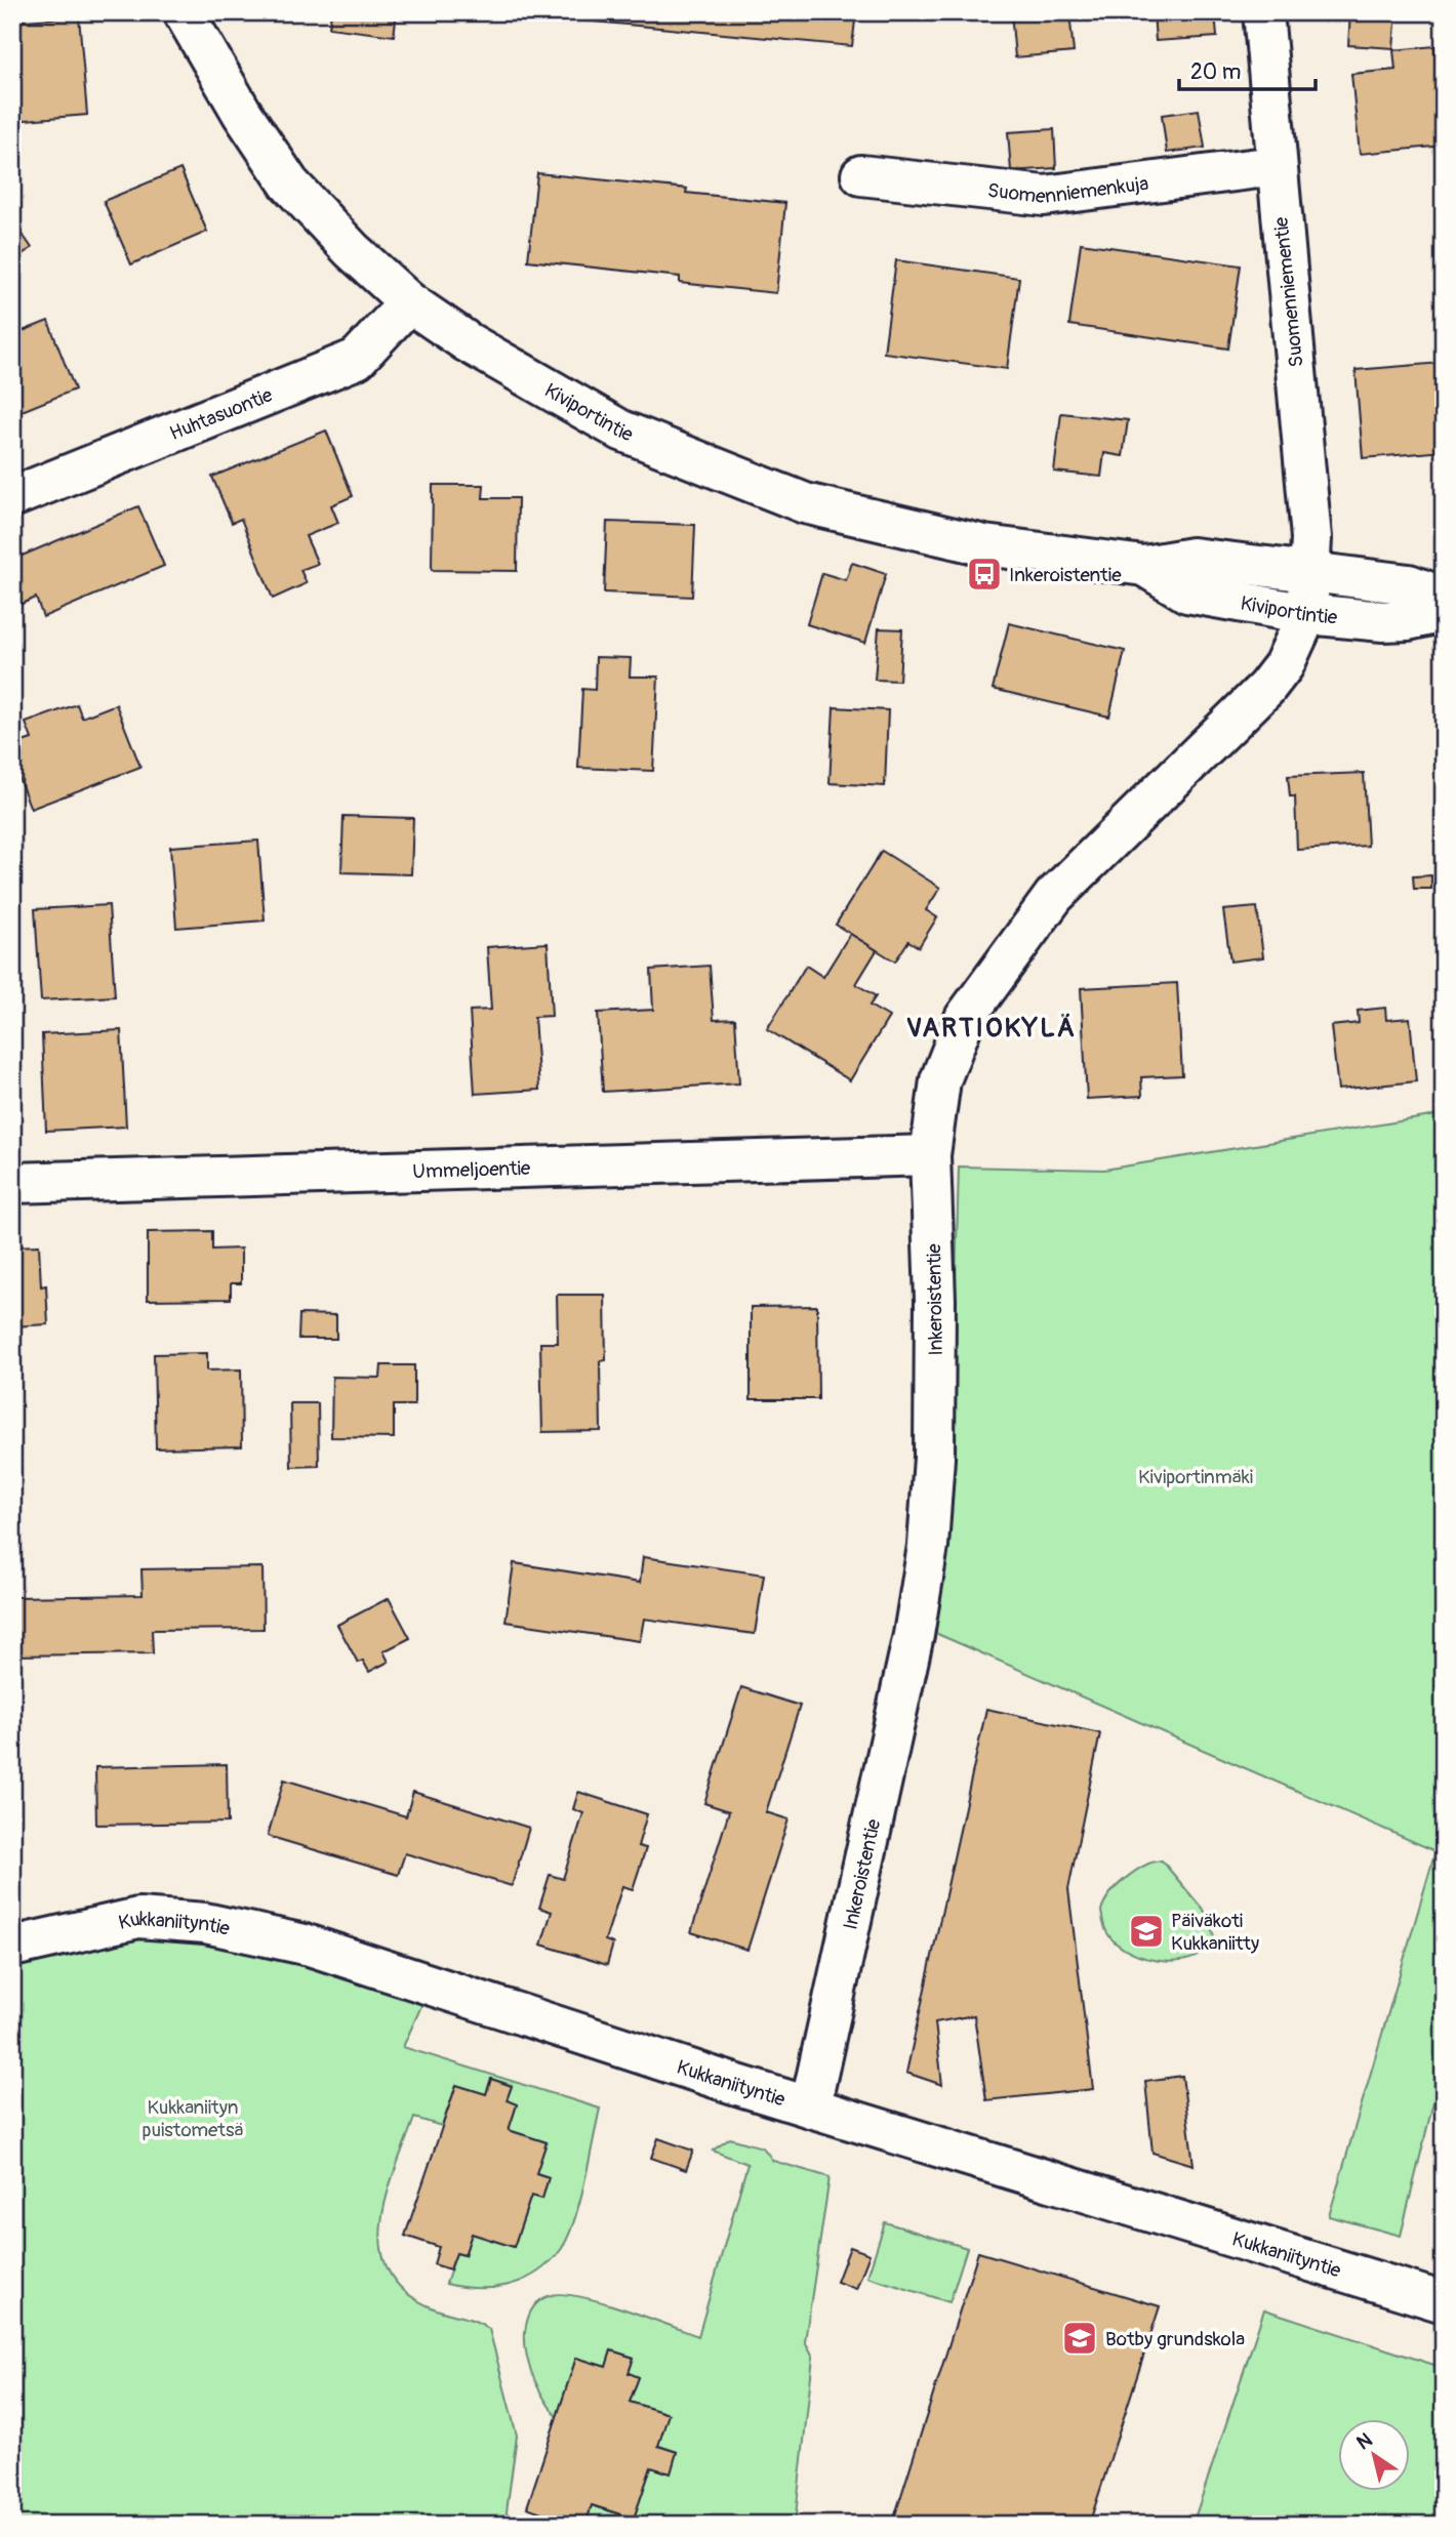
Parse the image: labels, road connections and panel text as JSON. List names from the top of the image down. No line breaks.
{"streets":{"street":["Suomenniemenkuja","Suomenniementie","Kiviportintie","Huhtasuontie","Ummeljoentie","Inkeroistentie","Kukkaniityntie"]},"crossings":[["Suomenniemenkuja","Suomenniementie"],["Suomenniementie","Kiviportintie"],["Suomenniementie","Inkeroistentie"],["Kiviportintie","Huhtasuontie"],["Kiviportintie","Inkeroistentie"],["Ummeljoentie","Inkeroistentie"],["Inkeroistentie","Kukkaniityntie"]],"districts":["VARTIOKYLÄ"],"parks":["Kiviportinmäki","Kukkaniityn puistometsä"],"places":{"bus stop":["Inkeroistentie"],"school or university":["Päiväkoti Kukkaniitty","Botby grundskola"]},"scale_bar":"20 m","north":"top left"}
